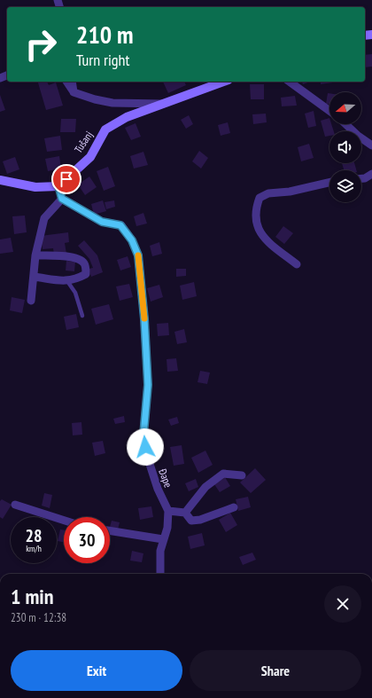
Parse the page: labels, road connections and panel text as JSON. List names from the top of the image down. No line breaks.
{"streets":{"street":["Tušanj","Đape"]},"north":"left","page":{"turn":["210 m","Turn right"],"speed":"28 km/h","limit":"30","heading":["1 min","230 m · 12:38"],"buttons":["Exit","Share"]}}
